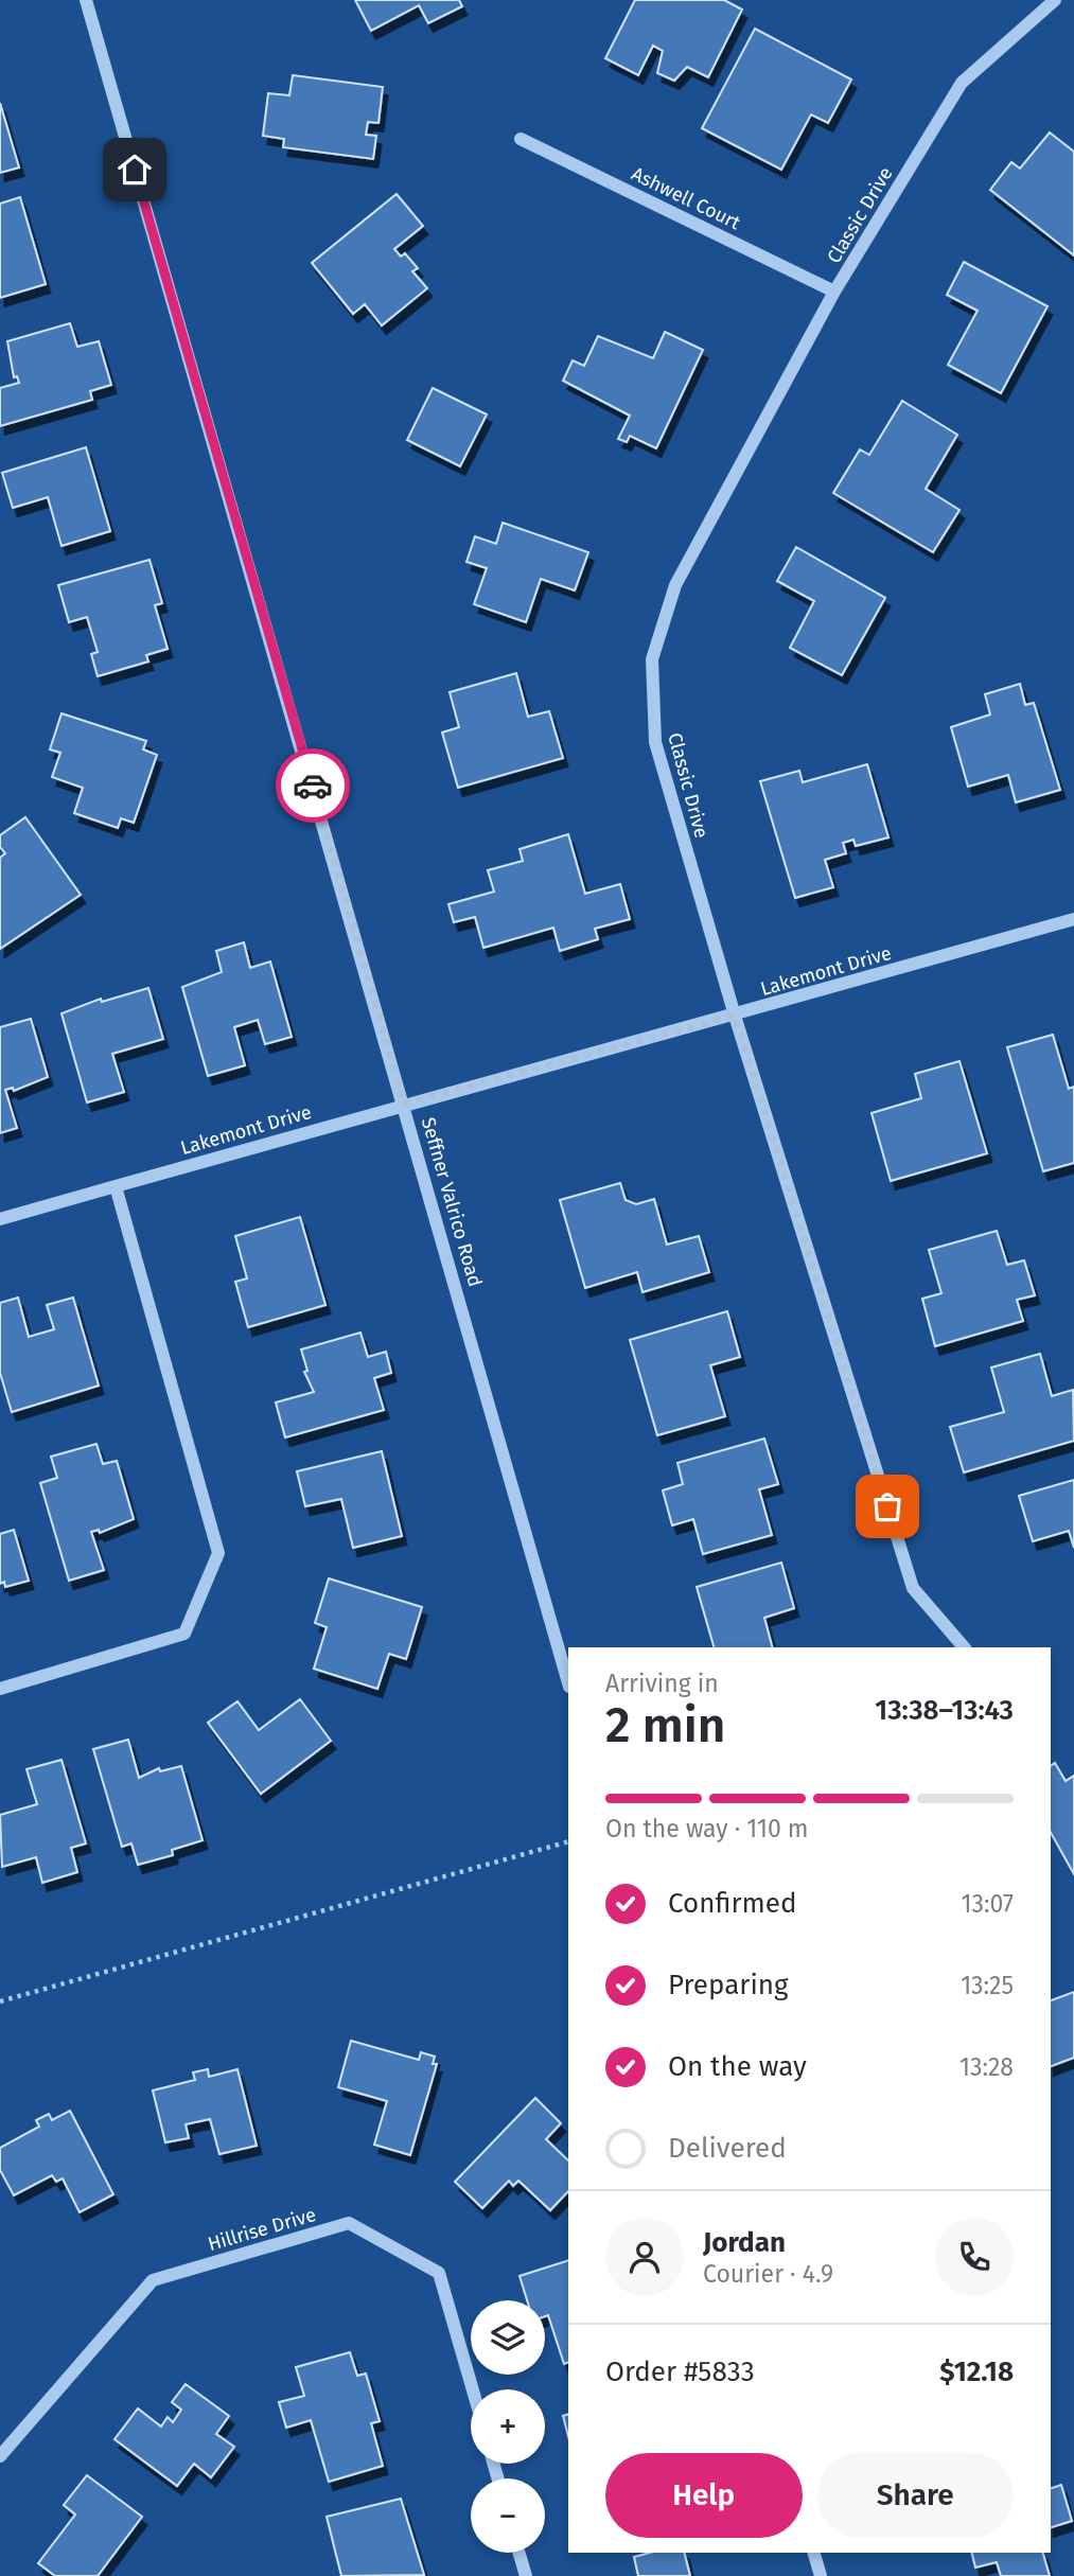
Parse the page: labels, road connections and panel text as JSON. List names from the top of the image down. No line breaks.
{"streets":{"street":["Ashwell Court","Classic Drive","Lakemont Drive","Seffner Valrico Road","Hillrise Drive"]},"crossings":[["Ashwell Court","Classic Drive"],["Classic Drive","Lakemont Drive"],["Lakemont Drive","Seffner Valrico Road"]],"page":{"heading":["2 min","Arriving in","13:38–13:43"],"panel":["Jordan","Courier · 4.9","Order #5833","$12.18"],"bar":"On the way · 110 m","list":[["Confirmed","13:07"],["Preparing","13:25"],["On the way","13:28"],"Delivered"],"map_buttons":["+","−"],"buttons":["Help","Share"]}}
